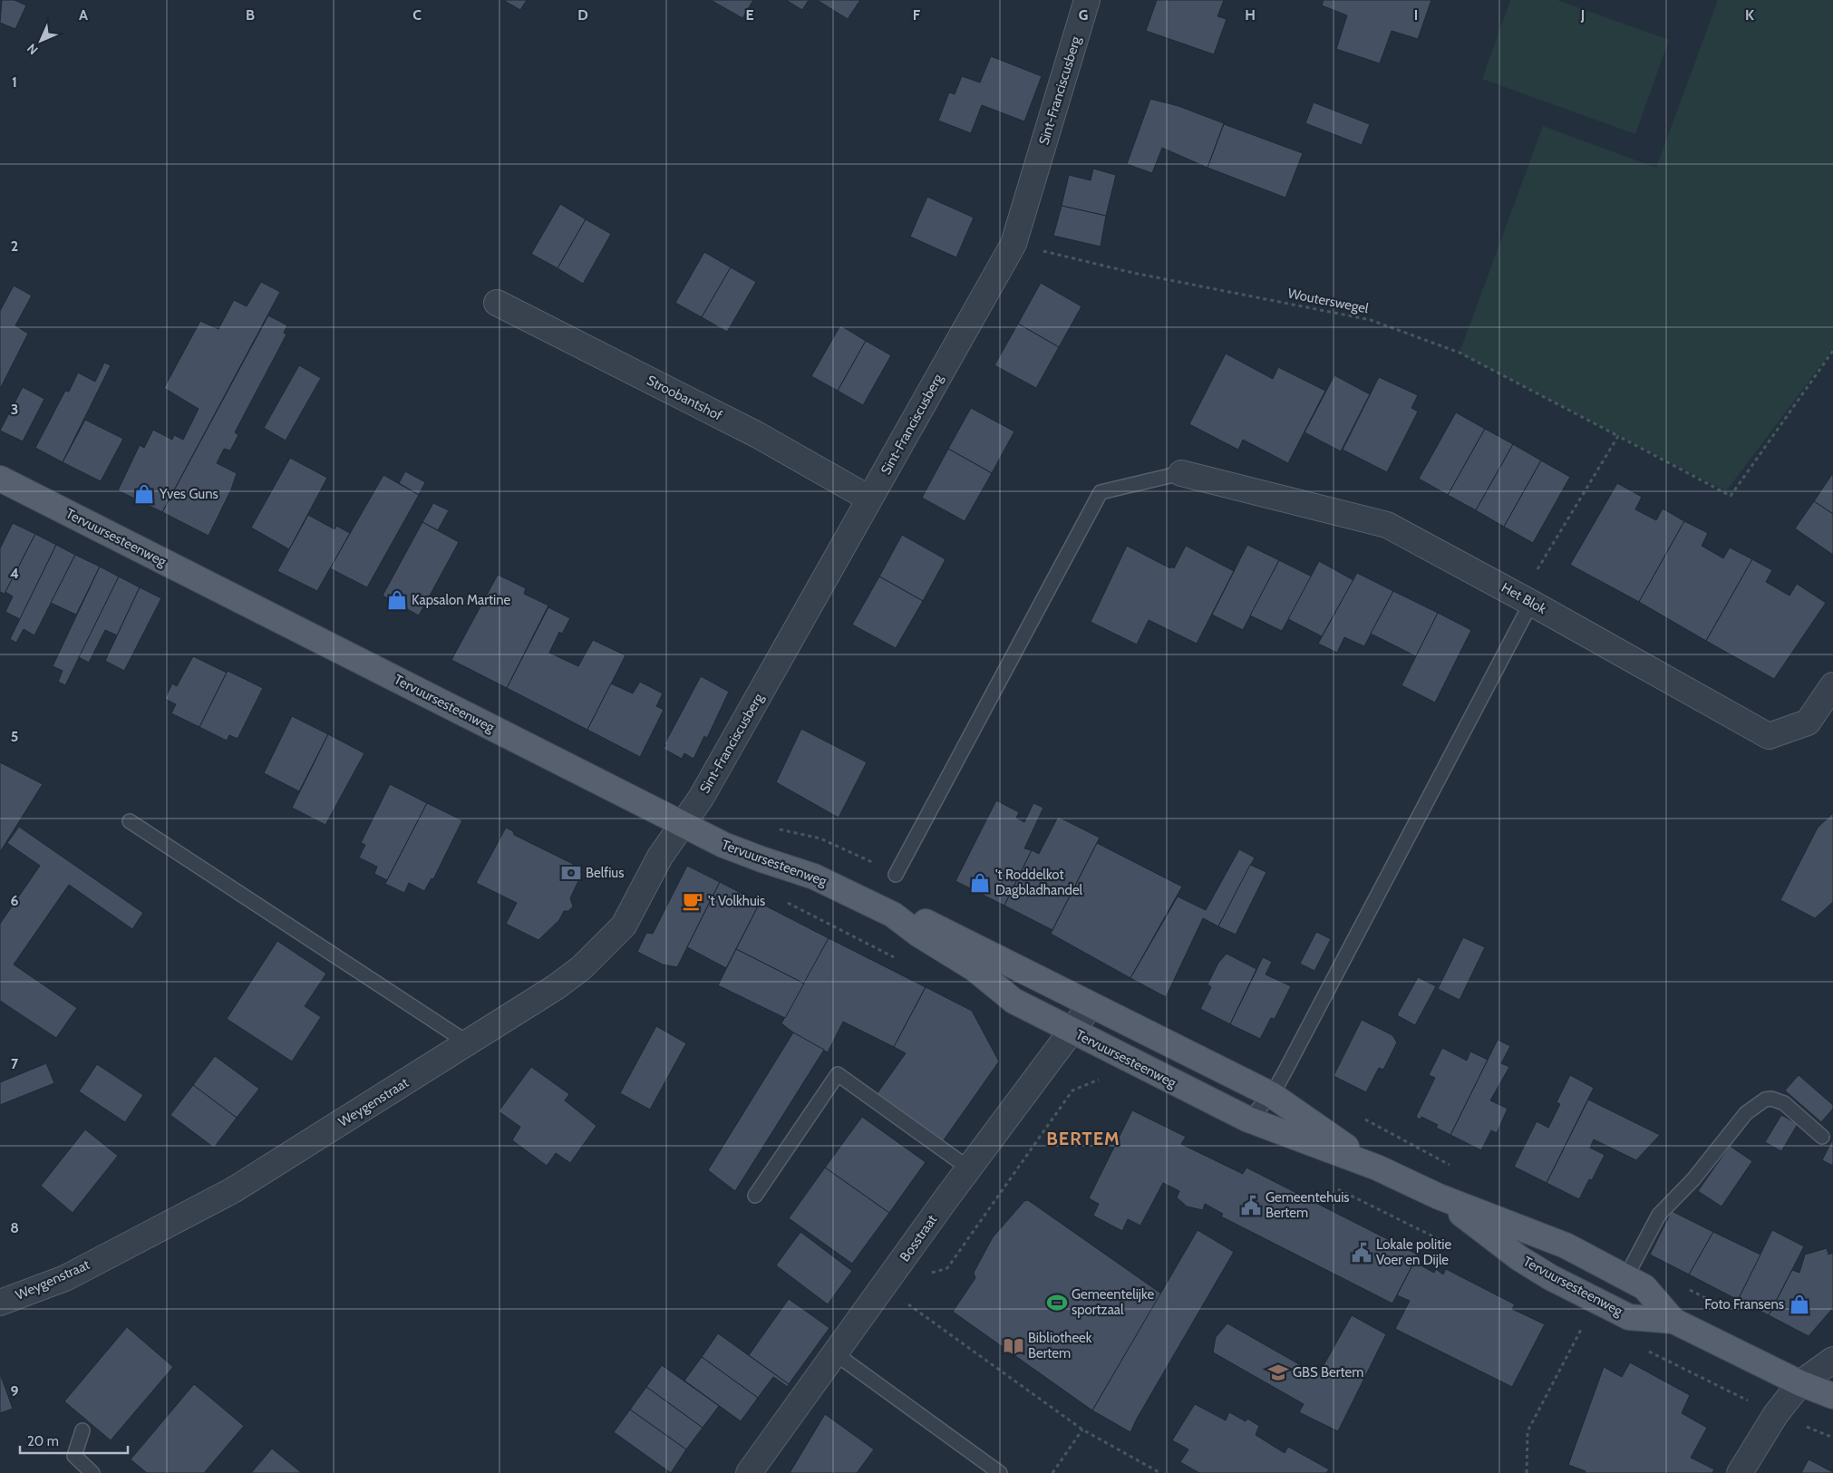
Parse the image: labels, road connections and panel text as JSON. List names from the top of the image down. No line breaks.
{"streets":{"main road":["Tervuursesteenweg"],"street":["Sint-Franciscusberg","Stroobantshof","Het Blok","Weygenstraat","Bosstraat"],"path":["Wouterswegel"]},"crossings":[["Sint-Franciscusberg","Wouterswegel"],["Sint-Franciscusberg","Stroobantshof"],["Sint-Franciscusberg","Tervuursesteenweg"],["Sint-Franciscusberg","Weygenstraat"],["Tervuursesteenweg","Weygenstraat"],["Tervuursesteenweg","Bosstraat"]],"districts":["BERTEM"],"places":{"shop":["Yves Guns","Kapsalon Martine","'t Roddelkot Dagbladhandel","Foto Fransens"],"bank":["Belfius"],"cafe":["'t Volkhuis"],"public building":["Gemeentehuis Bertem","Lokale politie Voer en Dijle"],"sports":["Gemeentelijke sportzaal"],"library":["Bibliotheek Bertem"],"school or university":["GBS Bertem"]},"scale_bar":"20 m","north":"bottom left","grid":{"columns":["A","B","C","D","E","F","G","H","I","J","K"],"rows":["1","2","3","4","5","6","7","8","9"]}}
